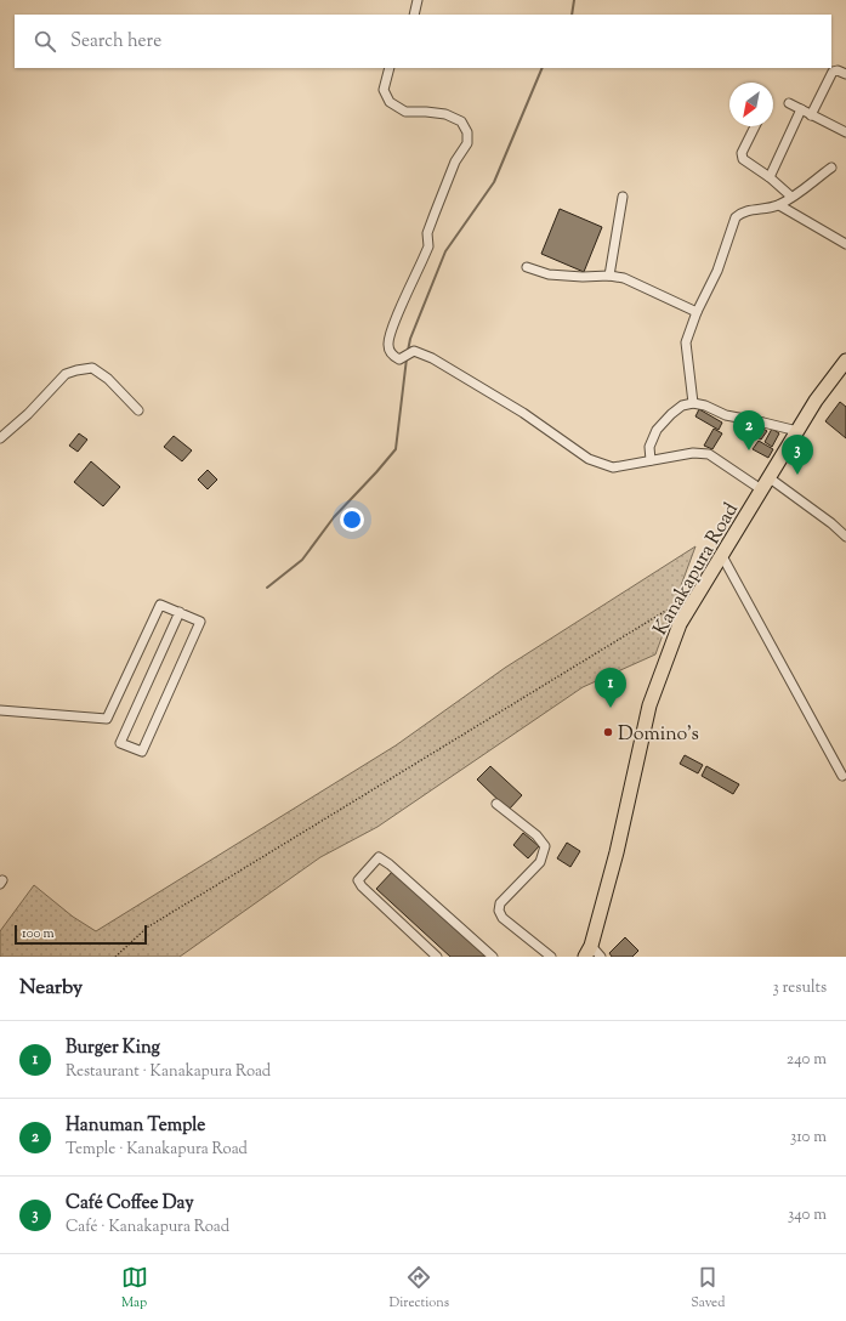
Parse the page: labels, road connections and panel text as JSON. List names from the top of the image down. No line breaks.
{"streets":{"highway":["Kanakapura Road"]},"places":["Domino's"],"scale_bar":"100 m","north":"bottom left","page":{"search":"Search here","pins":["2","3","1"],"scale":"100 m","heading":["Nearby","3 results"],"list":[{"mark":"1","name":"Burger King","note":"Restaurant · Kanakapura Road","value":"240 m"},{"mark":"2","name":"Hanuman Temple","note":"Temple · Kanakapura Road","value":"310 m"},{"mark":"3","name":"Café Coffee Day","note":"Café · Kanakapura Road","value":"340 m"}],"nav":["Map","Directions","Saved"]}}
